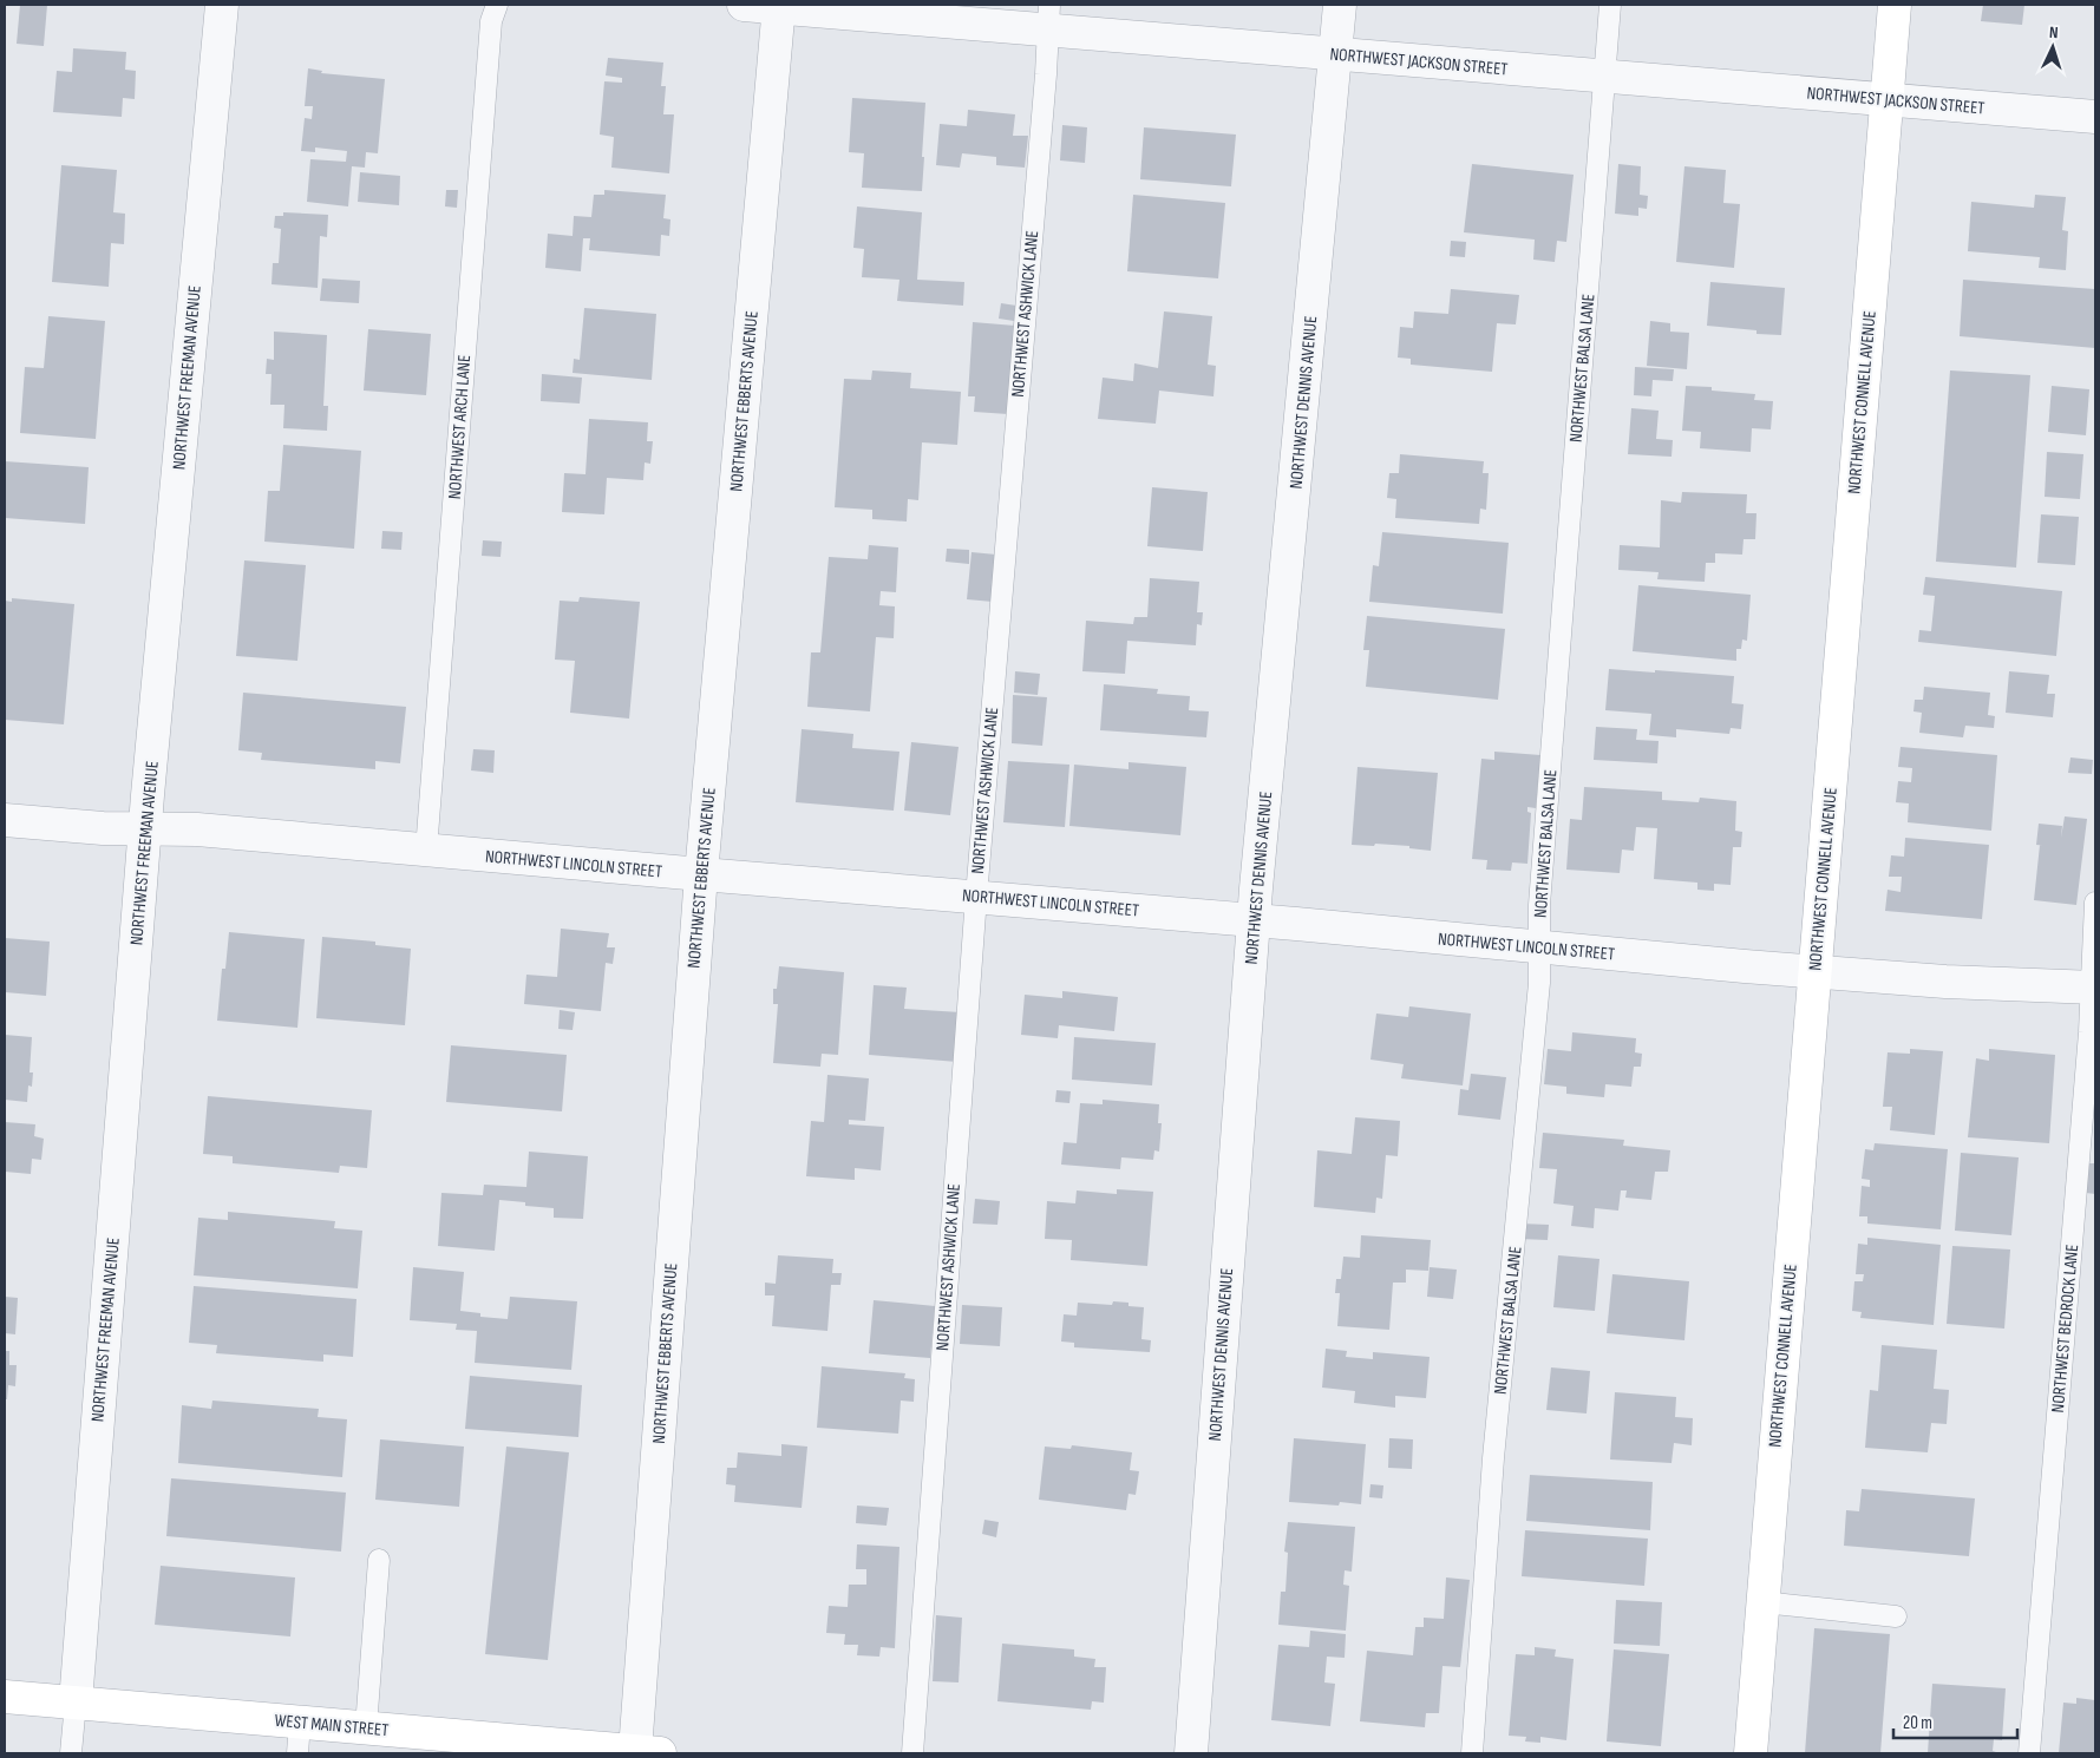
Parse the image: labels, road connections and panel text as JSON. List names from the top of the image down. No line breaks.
{"streets":{"street":["NORTHWEST JACKSON STREET","NORTHWEST FREEMAN AVENUE","NORTHWEST EBBERTS AVENUE","NORTHWEST DENNIS AVENUE","NORTHWEST CONNELL AVENUE","NORTHWEST LINCOLN STREET","WEST MAIN STREET"],"lane":["NORTHWEST ASHWICK LANE","NORTHWEST BALSA LANE","NORTHWEST ARCH LANE","NORTHWEST BEDROCK LANE"]},"crossings":[["NORTHWEST JACKSON STREET","NORTHWEST ASHWICK LANE"],["NORTHWEST JACKSON STREET","NORTHWEST BALSA LANE"],["NORTHWEST JACKSON STREET","NORTHWEST EBBERTS AVENUE"],["NORTHWEST JACKSON STREET","NORTHWEST DENNIS AVENUE"],["NORTHWEST JACKSON STREET","NORTHWEST CONNELL AVENUE"],["NORTHWEST ASHWICK LANE","NORTHWEST LINCOLN STREET"],["NORTHWEST BALSA LANE","NORTHWEST LINCOLN STREET"],["NORTHWEST FREEMAN AVENUE","NORTHWEST LINCOLN STREET"],["NORTHWEST FREEMAN AVENUE","WEST MAIN STREET"],["NORTHWEST EBBERTS AVENUE","NORTHWEST LINCOLN STREET"],["NORTHWEST EBBERTS AVENUE","WEST MAIN STREET"],["NORTHWEST DENNIS AVENUE","NORTHWEST LINCOLN STREET"],["NORTHWEST CONNELL AVENUE","NORTHWEST LINCOLN STREET"],["NORTHWEST ARCH LANE","NORTHWEST LINCOLN STREET"],["NORTHWEST LINCOLN STREET","NORTHWEST BEDROCK LANE"]],"scale_bar":"20 m","north":"top"}
